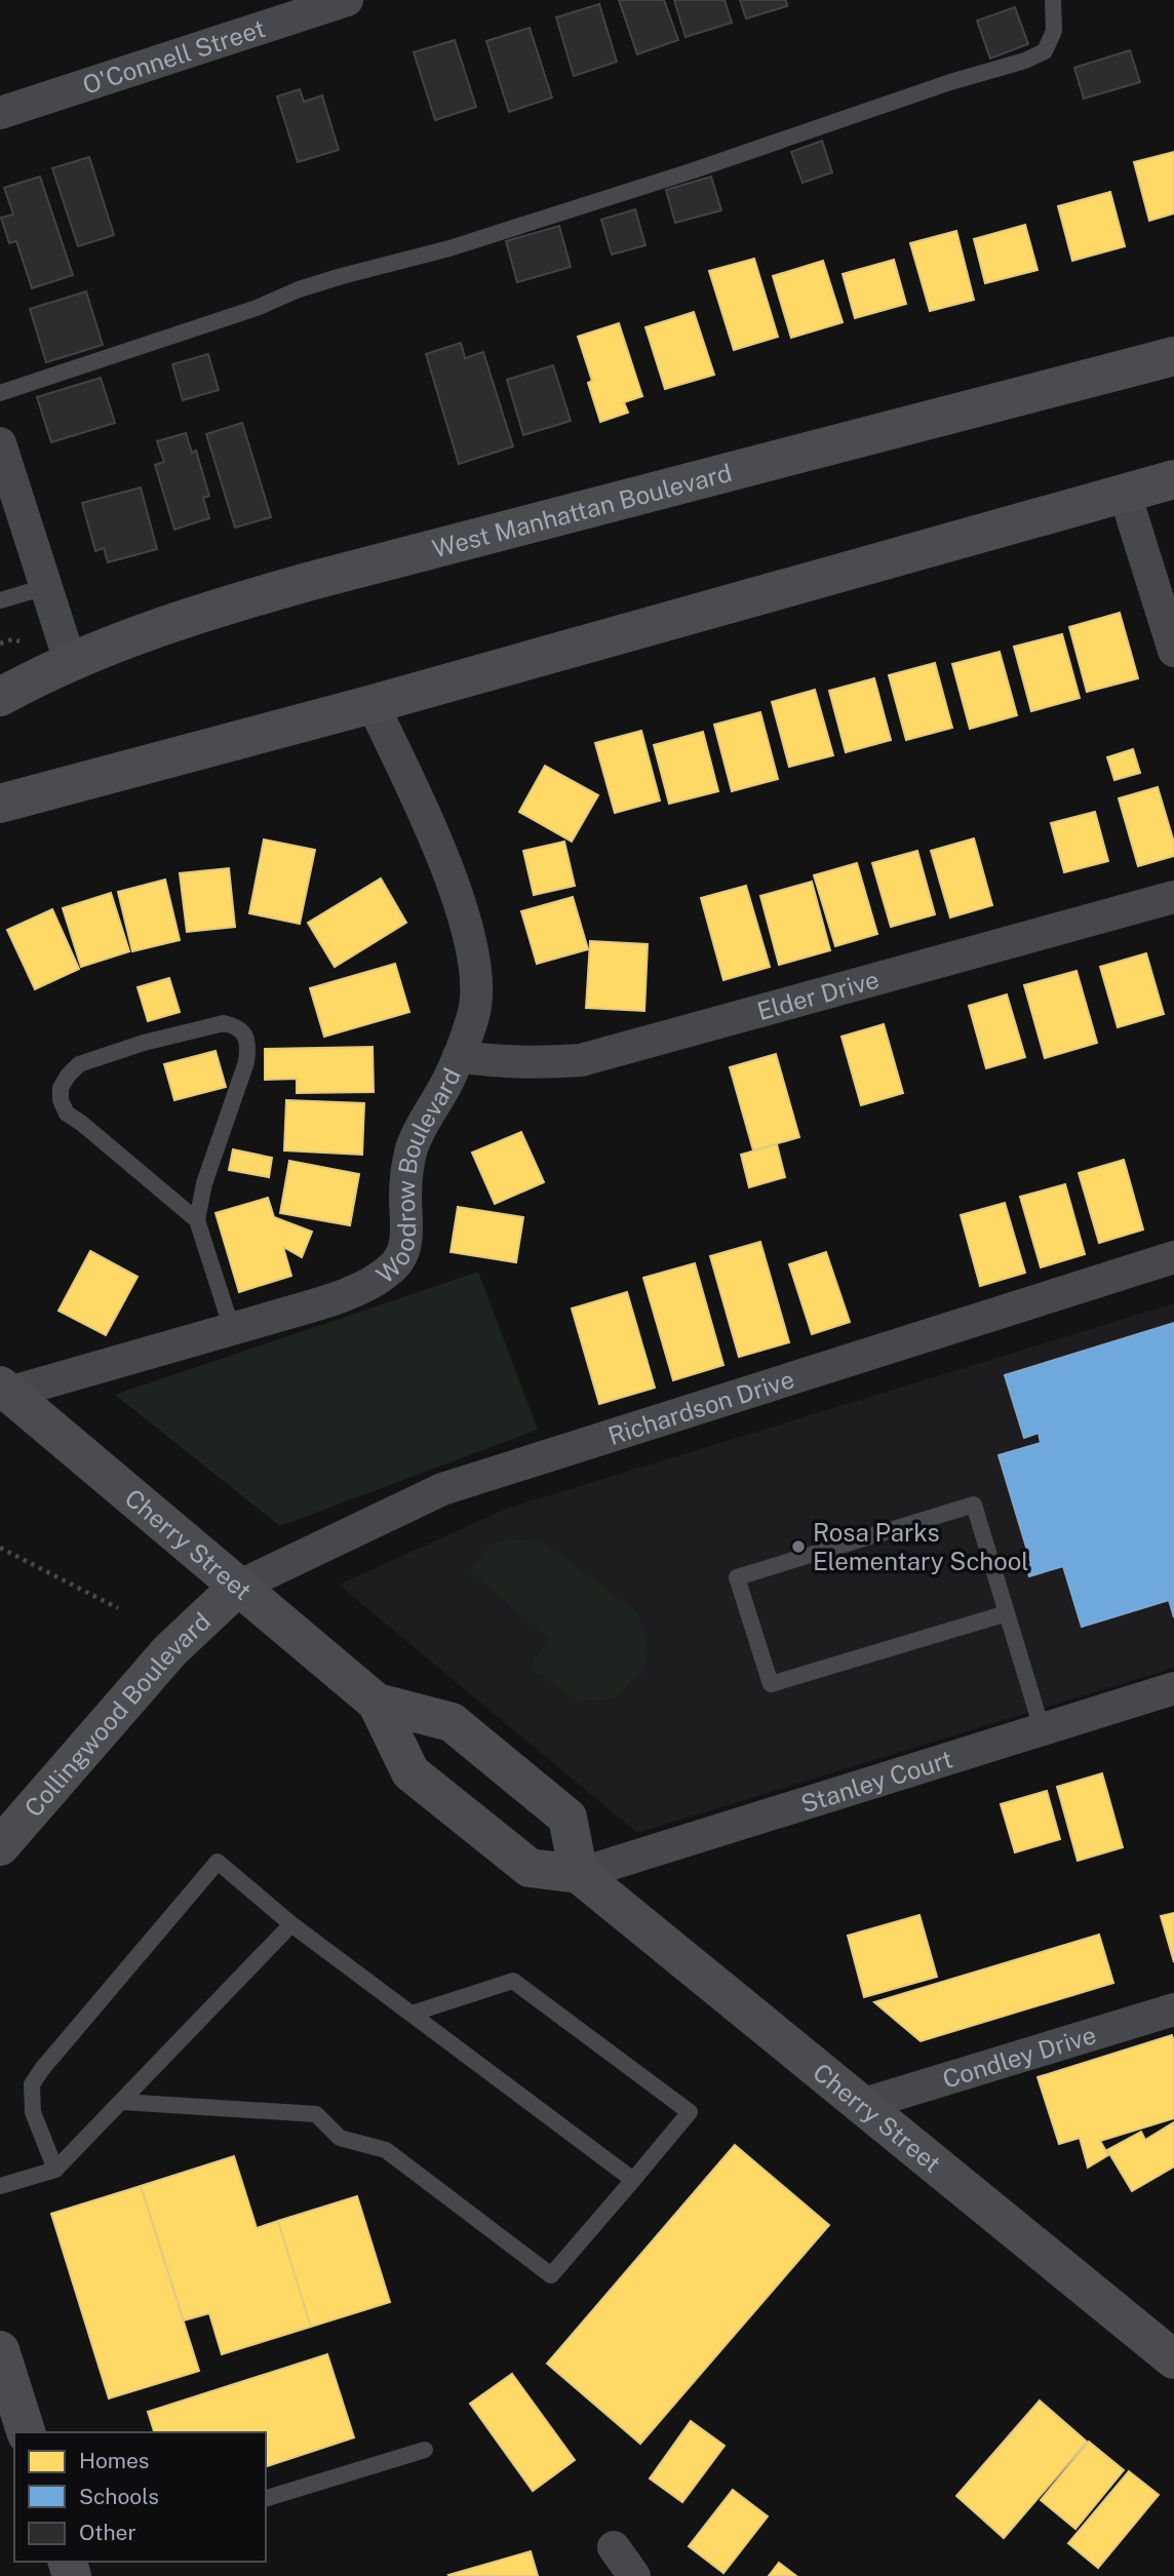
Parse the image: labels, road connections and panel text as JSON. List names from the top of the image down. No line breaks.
{"streets":{"main road":["West Manhattan Boulevard","Cherry Street","Collingwood Boulevard"],"street":["O'Connell Street","Elder Drive","Woodrow Boulevard","Richardson Drive","Stanley Court","Condley Drive"]},"crossings":[["Elder Drive","Woodrow Boulevard"],["Woodrow Boulevard","Cherry Street"],["Richardson Drive","Cherry Street"],["Richardson Drive","Collingwood Boulevard"],["Cherry Street","Collingwood Boulevard"],["Cherry Street","Stanley Court"],["Cherry Street","Condley Drive"]],"places":["Rosa Parks Elementary School"],"legend":["Homes","Schools","Other"]}
